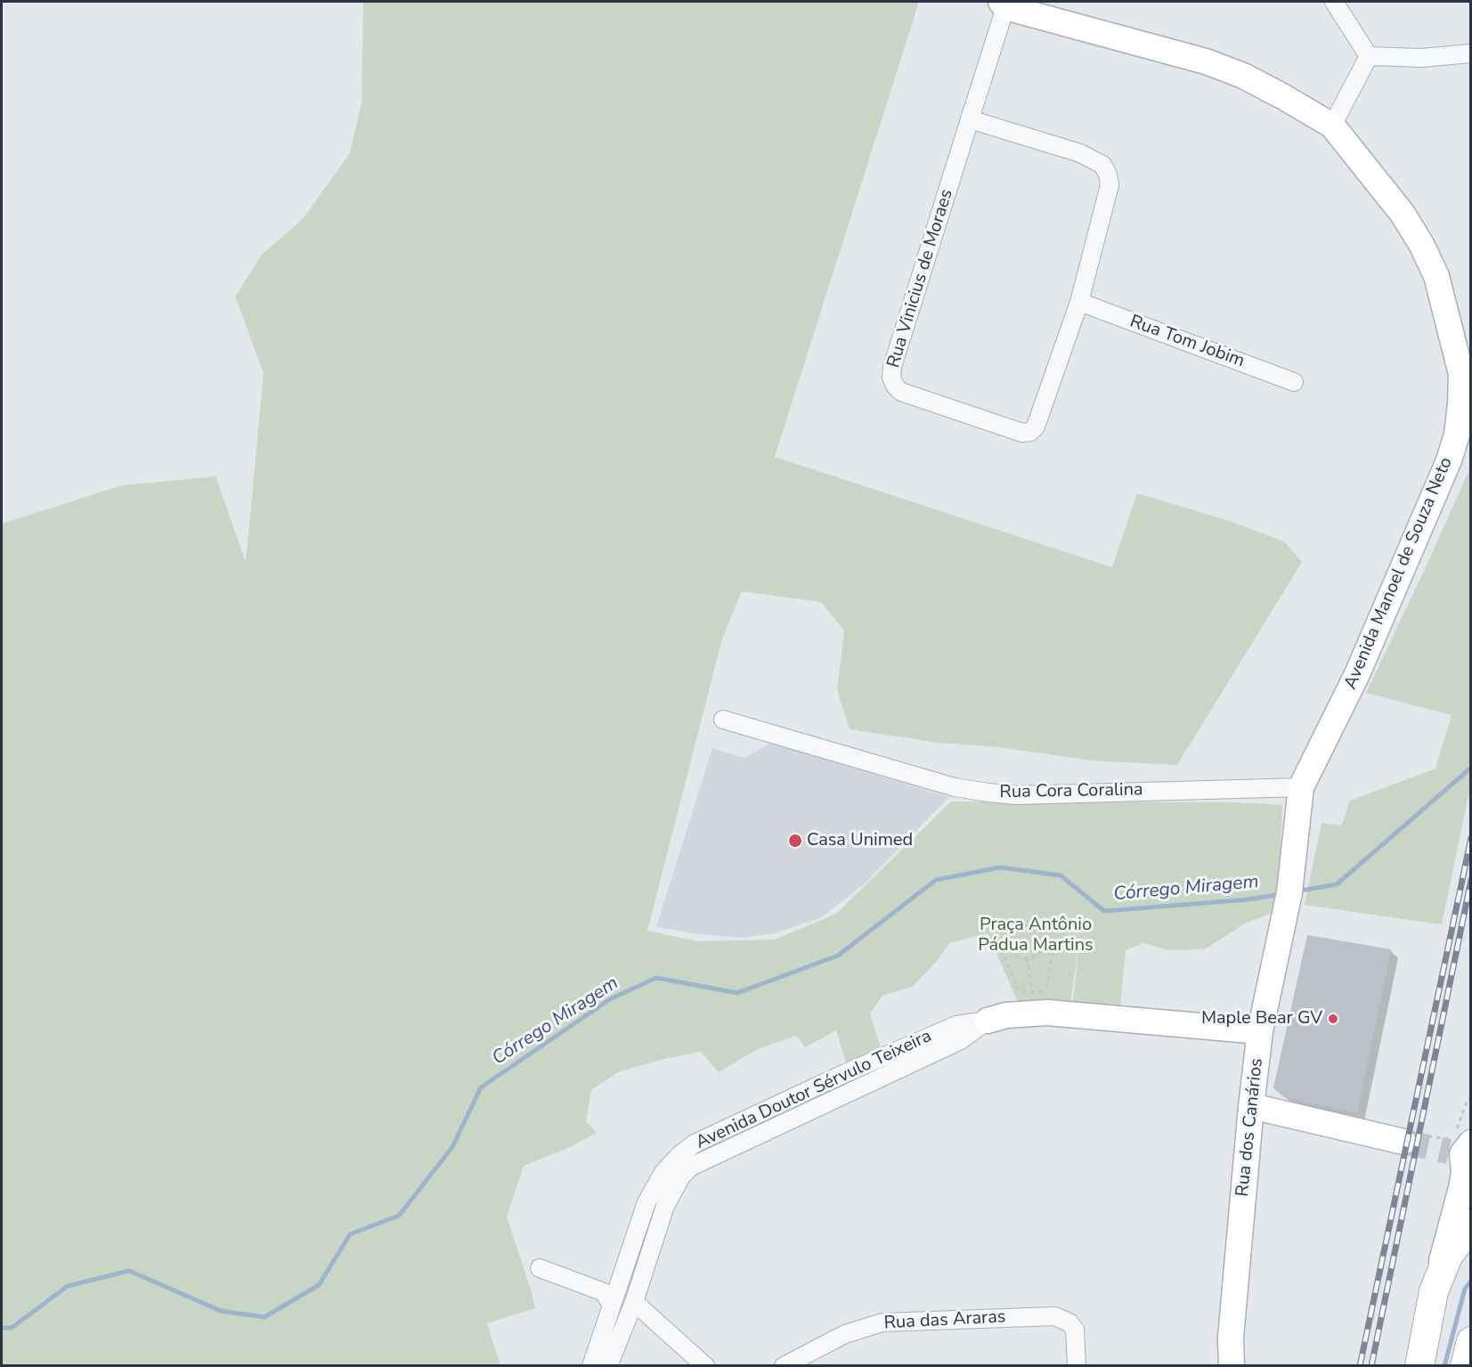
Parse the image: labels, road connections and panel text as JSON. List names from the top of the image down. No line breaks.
{"streets":{"street":["Rua Vinicius de Moraes","Rua Tom Jobim","Avenida Manoel de Souza Neto","Rua Cora Coralina","Avenida Doutor Sérvulo Teixeira","Rua dos Canários","Rua das Araras"]},"crossings":[["Rua Vinicius de Moraes","Rua Tom Jobim"],["Rua Vinicius de Moraes","Avenida Manoel de Souza Neto"],["Avenida Manoel de Souza Neto","Rua Cora Coralina"],["Avenida Manoel de Souza Neto","Rua dos Canários"],["Avenida Doutor Sérvulo Teixeira","Rua dos Canários"]],"water":["Córrego Miragem"],"parks":["Praça Antônio Pádua Martins"],"places":["Casa Unimed","Maple Bear GV"]}
